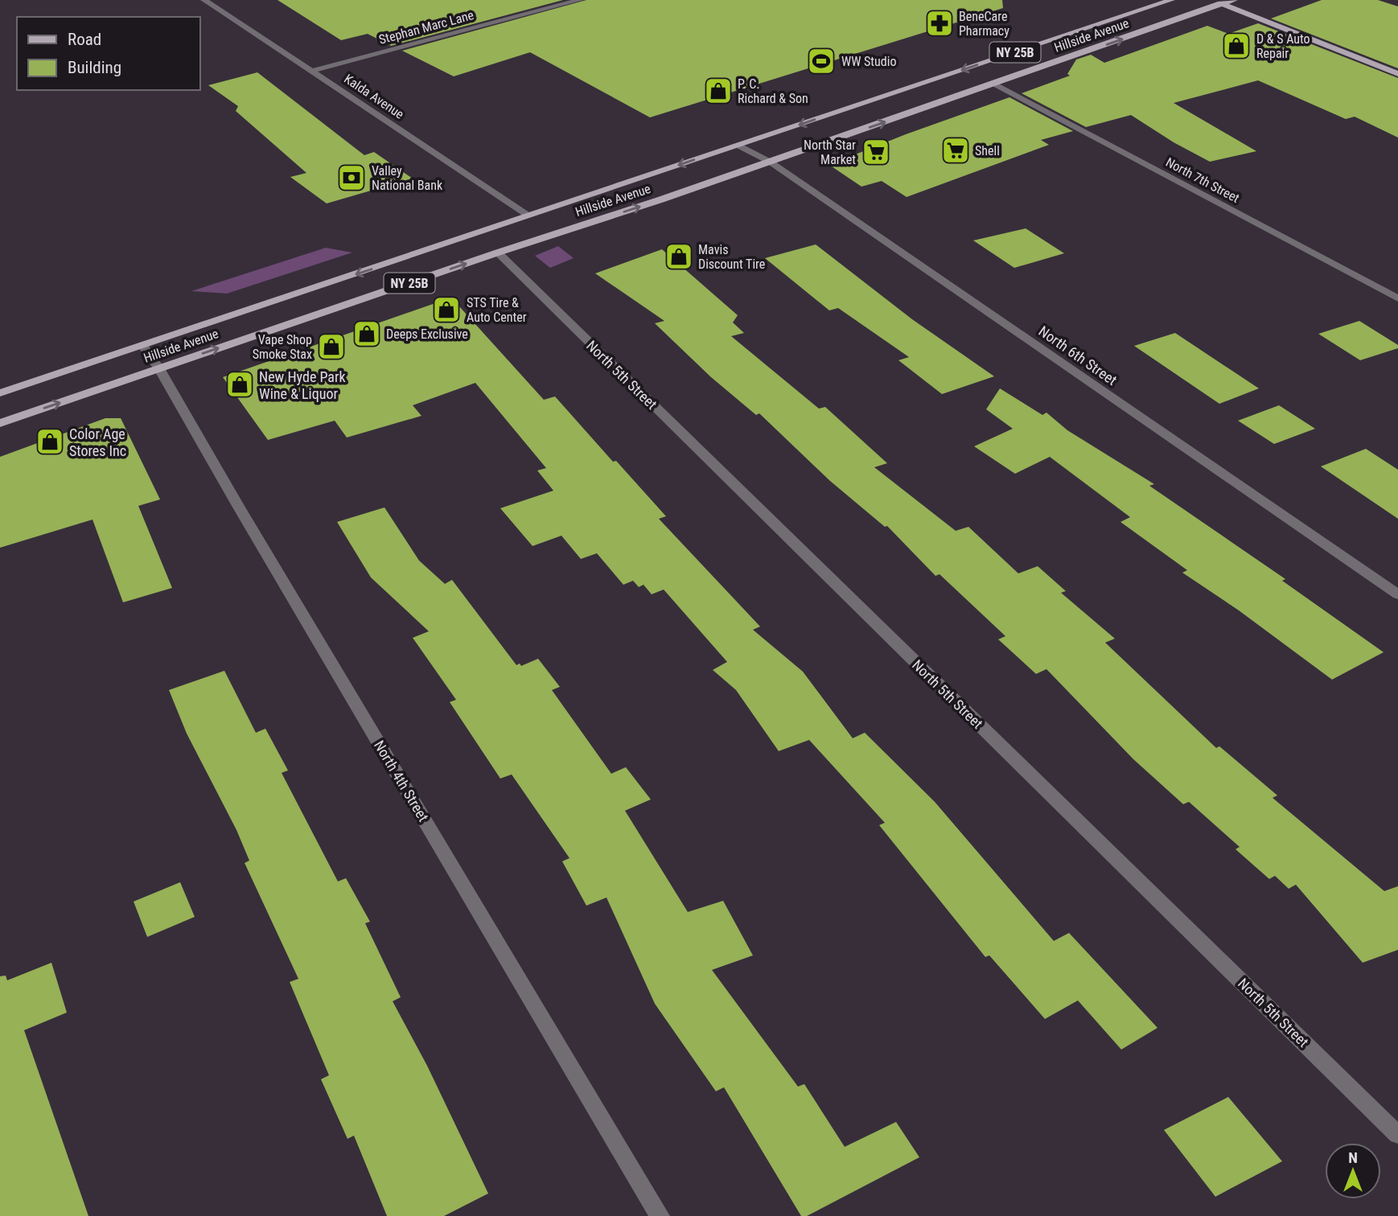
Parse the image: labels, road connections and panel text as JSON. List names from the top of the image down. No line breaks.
{"streets":{"main road":["Hillside Avenue","NY 25B"],"street":["Stephan Marc Lane","Kalda Avenue","North 7th Street","North 6th Street","North 5th Street","North 4th Street"]},"crossings":[["Stephan Marc Lane","Kalda Avenue"],["Hillside Avenue","Kalda Avenue"],["Hillside Avenue","North 7th Street"],["Hillside Avenue","North 6th Street"],["Hillside Avenue","North 5th Street"],["Hillside Avenue","North 4th Street"]],"places":{"pharmacy":["BeneCare Pharmacy"],"shop":["D & S Auto Repair","P. C. Richard & Son","Mavis Discount Tire","STS Tire & Auto Center","Deeps Exclusive","Vape Shop Smoke Stax","New Hyde Park Wine & Liquor","Color Age Stores Inc"],"sports":["WW Studio"],"supermarket":["Shell","North Star Market"],"bank":["Valley National Bank"]},"legend":["Road","Building"],"north":"top"}
